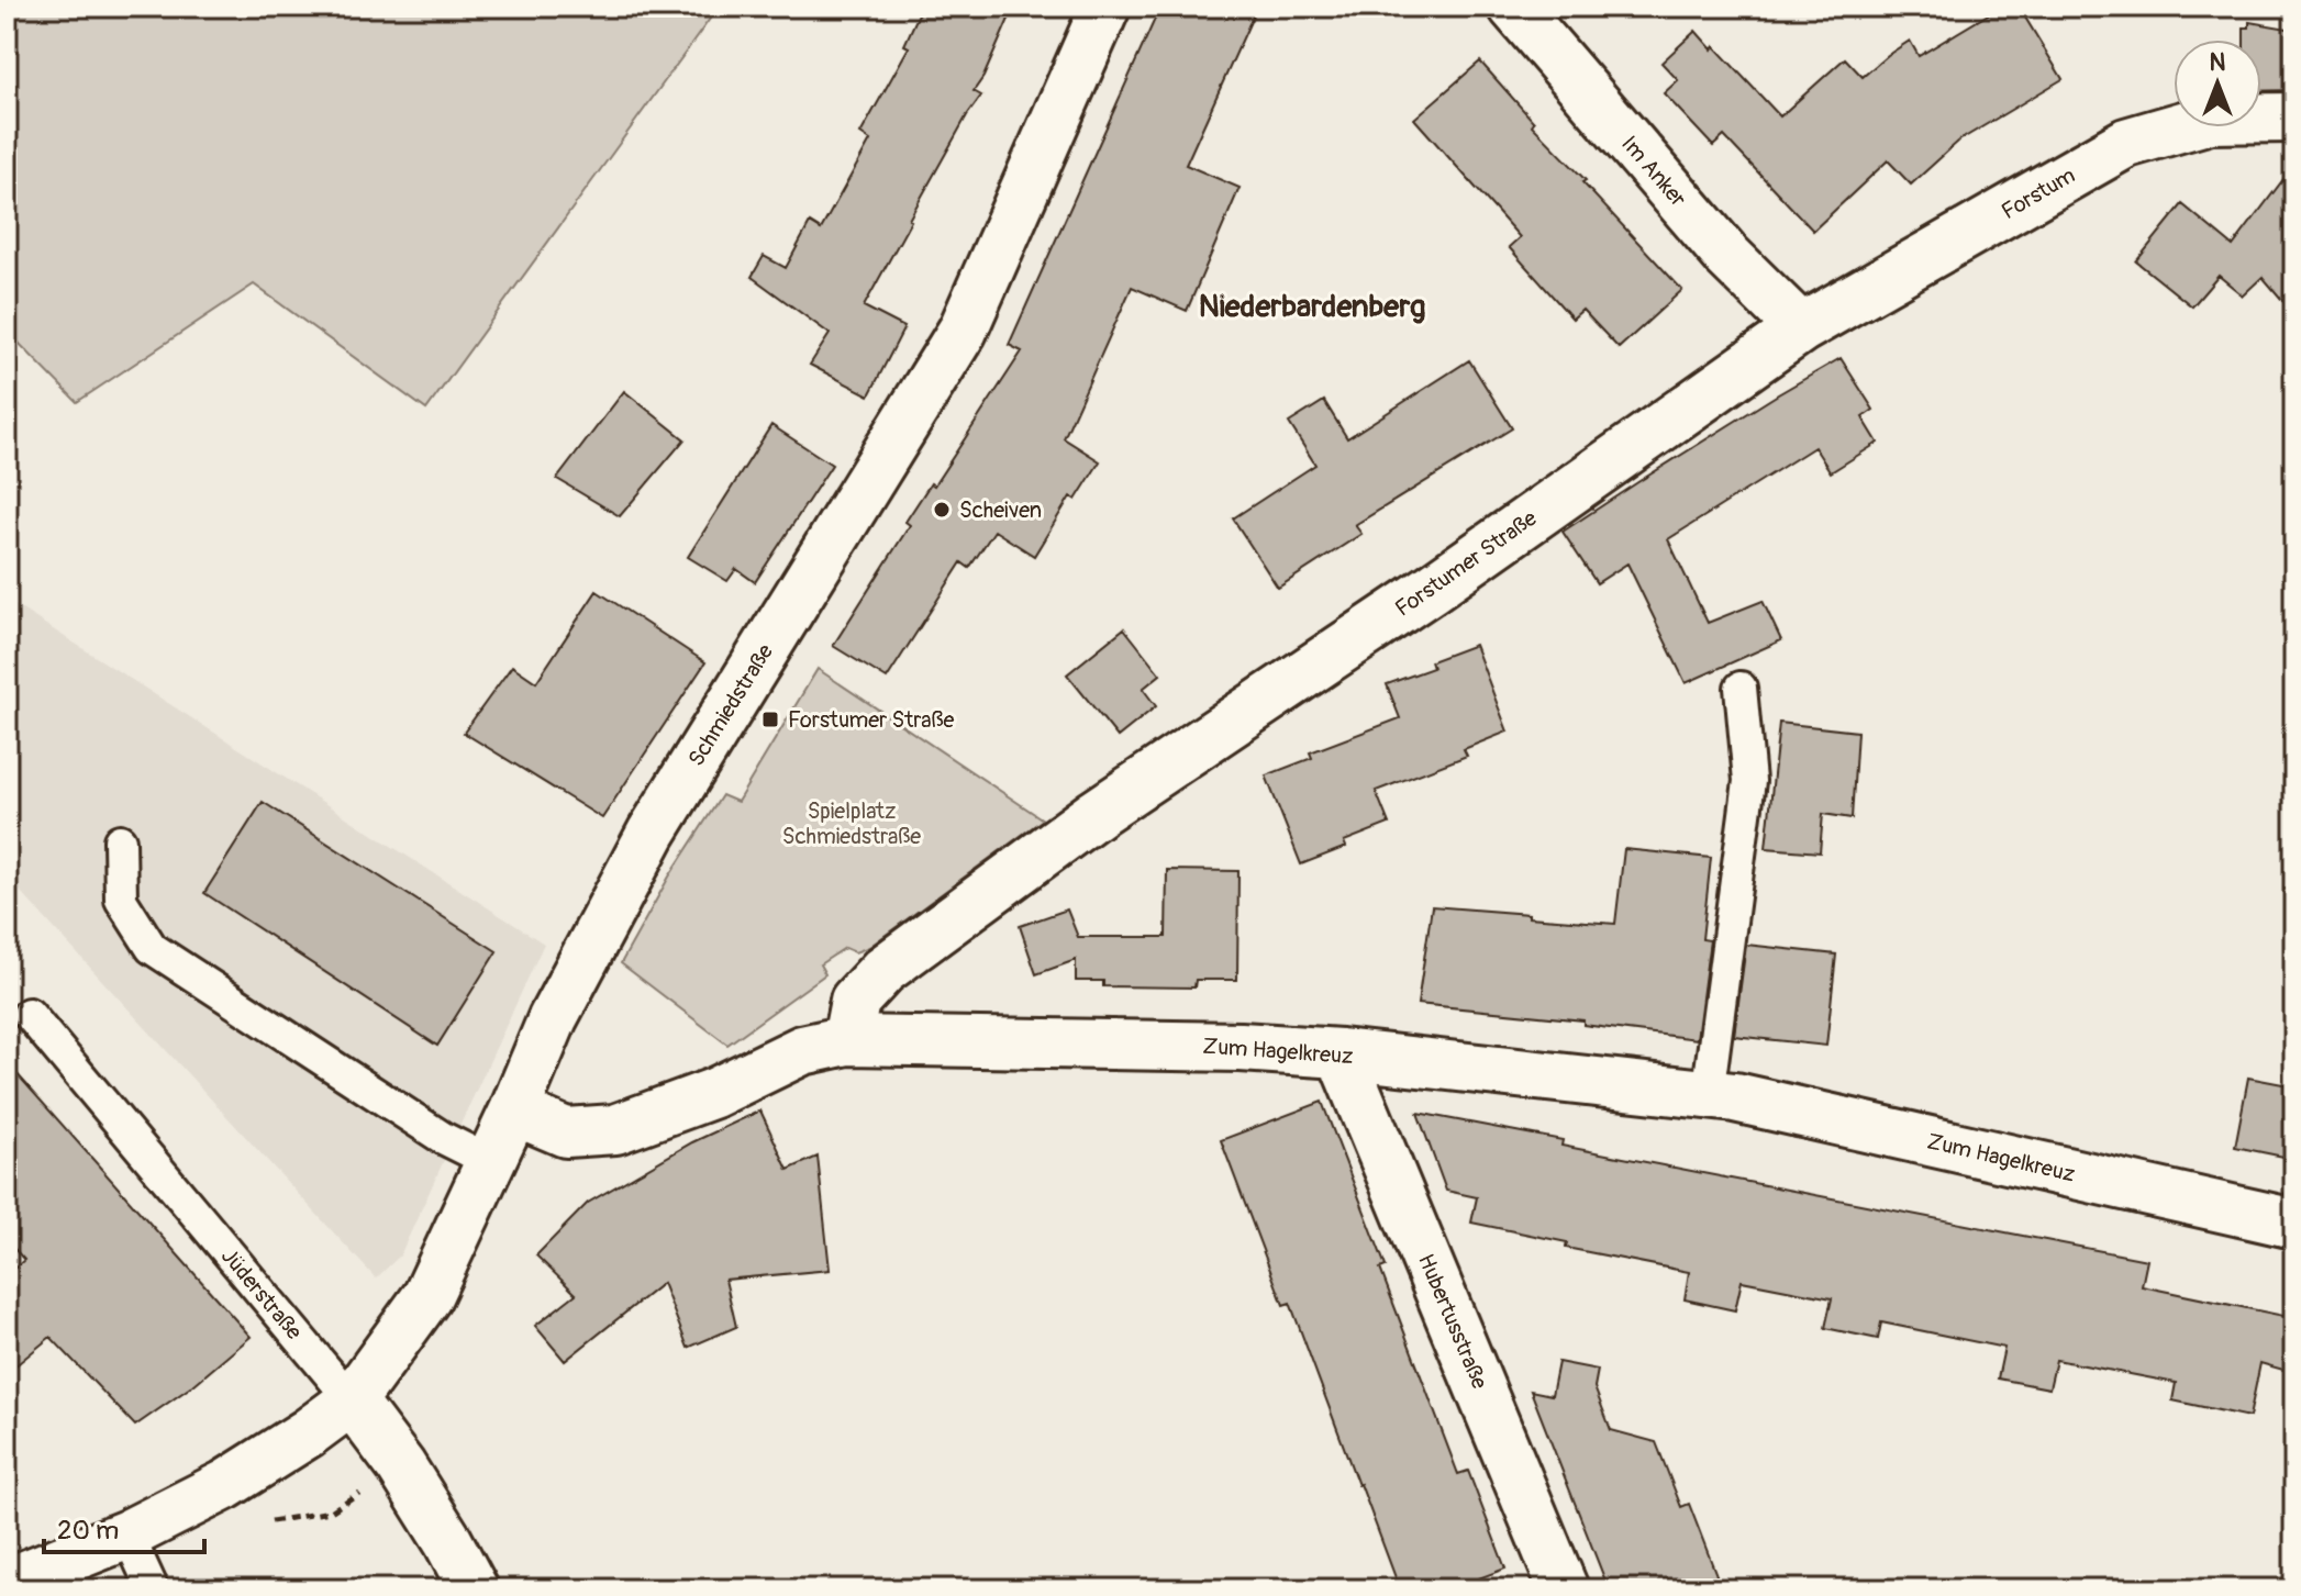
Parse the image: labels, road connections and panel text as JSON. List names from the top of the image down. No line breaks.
{"streets":{"street":["Im Anker","Forstum","Forstumer Straße","Schmiedstraße","Zum Hagelkreuz","Jüderstraße","Hubertusstraße"]},"crossings":[["Im Anker","Forstum"],["Im Anker","Forstumer Straße"],["Forstum","Forstumer Straße"],["Forstumer Straße","Zum Hagelkreuz"],["Schmiedstraße","Jüderstraße"],["Zum Hagelkreuz","Hubertusstraße"]],"districts":["Niederbardenberg"],"parks":["Spielplatz Schmiedstraße"],"places":{"other":["Scheiven"],"transit":["Forstumer Straße"]},"scale_bar":"20 m","north":"top"}
